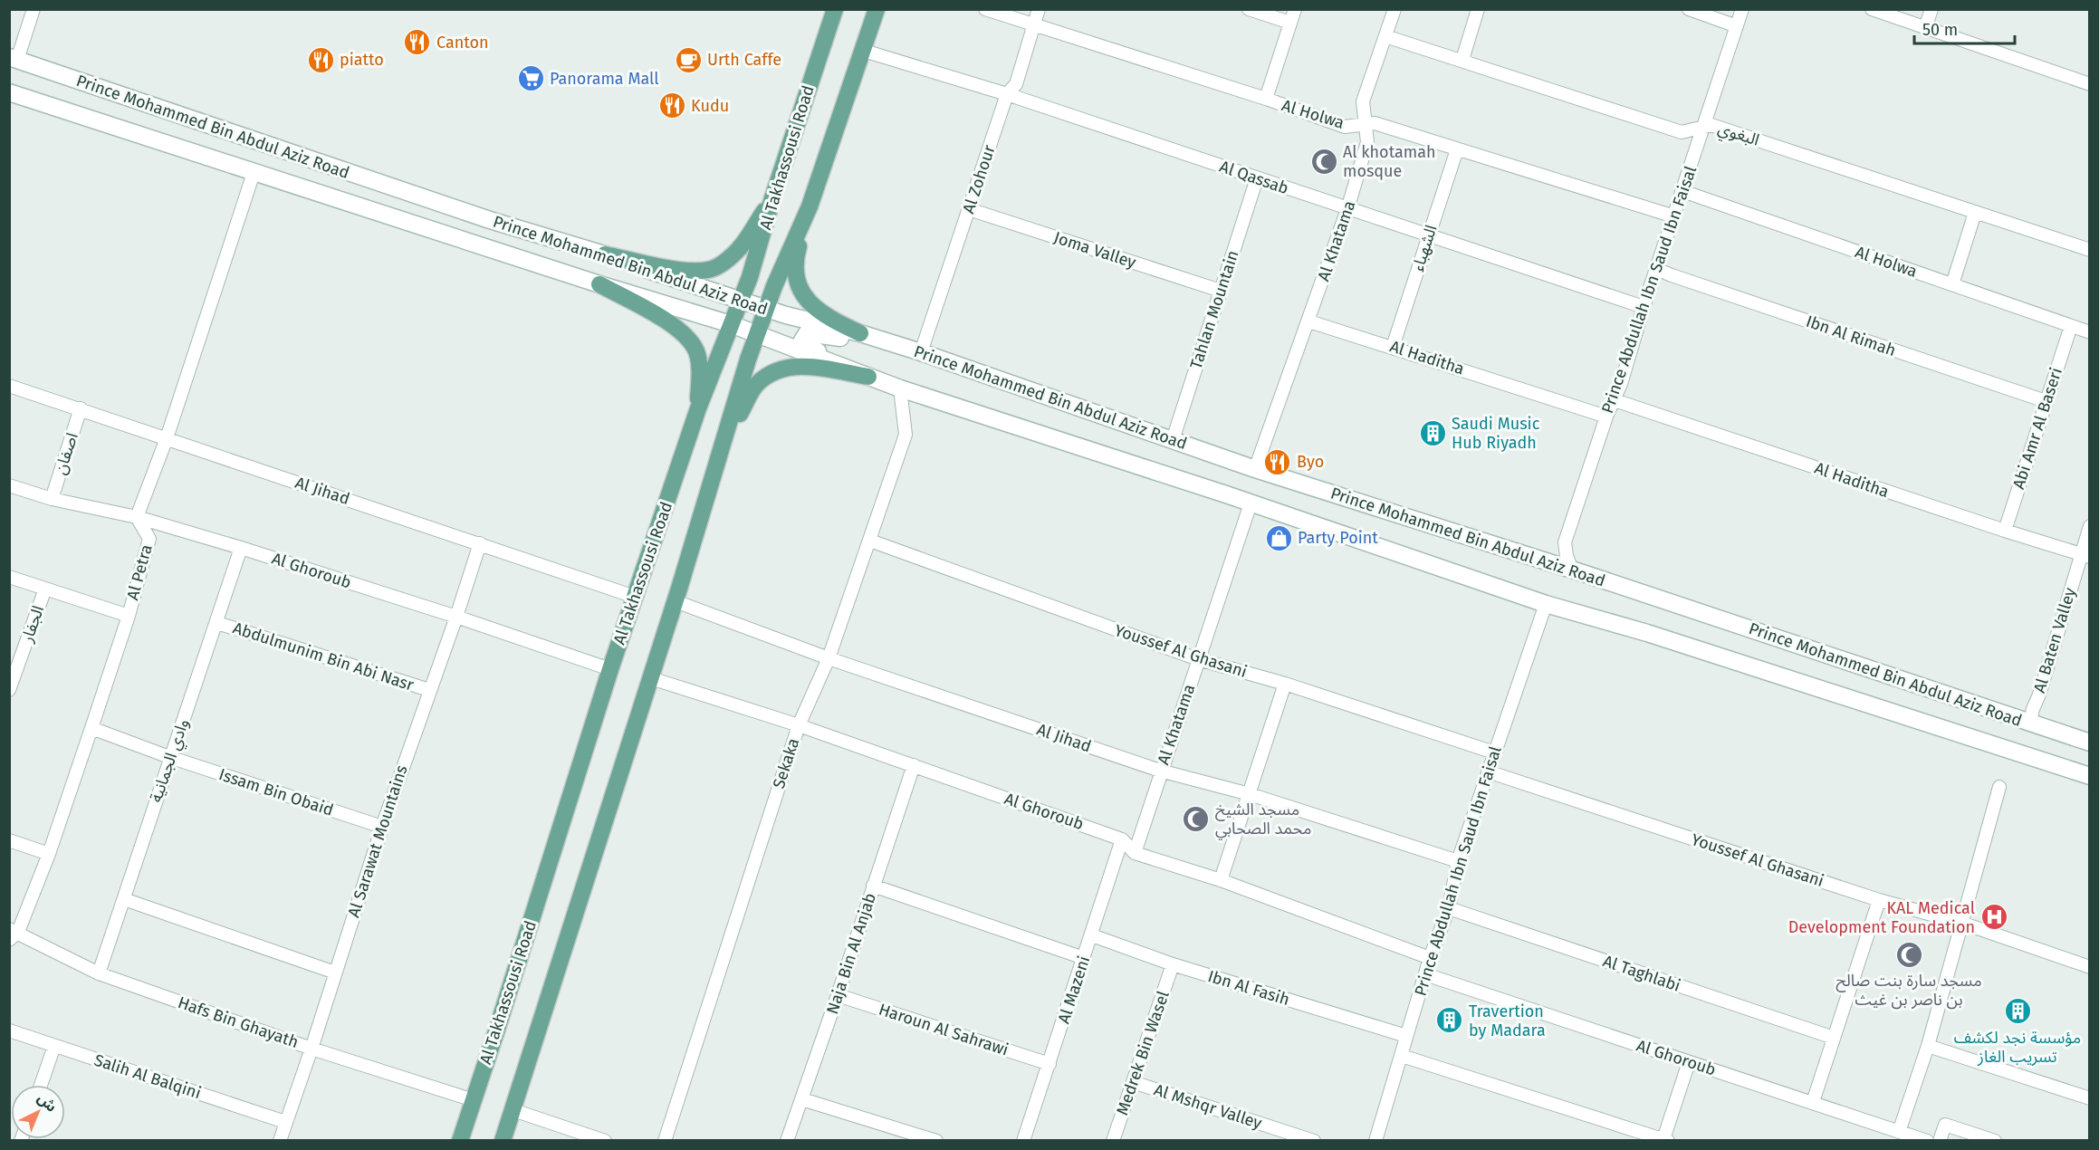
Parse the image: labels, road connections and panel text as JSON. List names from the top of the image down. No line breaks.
{"streets":{"main road":["Prince Mohammed Bin Abdul Aziz Road","Al Takhassousi Road"],"street":["Al Holwa","البغوي","Al Qassab","Al Zohour","Al Khatama","الشهباء","Joma Valley","Prince Abdullah Ibn Saud Ibn Faisal","Tahlan Mountain","Ibn Al Rimah","Al Haditha","Abi Amr Al Baseri","اصفان","Al Jihad","Al Ghoroub","Al Petra","الجفار","Al Baten Valley","Youssef Al Ghasani","Abdulmunim Bin Abi Nasr","وادي الجمانية","Sekaka","Issam Bin Obaid","Al Sarawat Mountains","Naja Bin Al Anjab","Al Taghlabi","Ibn Al Fasih","Al Mazeni","Hafs Bin Ghayath","Haroun Al Sahrawi","Medrek Bin Wasel","Salih Al Balqini","Al Mshqr Valley"]},"crossings":[["Al Holwa","Al Zohour"],["Al Holwa","Al Khatama"],["Al Holwa","الشهباء"],["Al Holwa","Prince Abdullah Ibn Saud Ibn Faisal"],["Al Holwa","Abi Amr Al Baseri"],["Prince Mohammed Bin Abdul Aziz Road","Al Takhassousi Road"],["Prince Mohammed Bin Abdul Aziz Road","Al Zohour"],["Prince Mohammed Bin Abdul Aziz Road","Al Khatama"],["Prince Mohammed Bin Abdul Aziz Road","Prince Abdullah Ibn Saud Ibn Faisal"],["Prince Mohammed Bin Abdul Aziz Road","Tahlan Mountain"],["Prince Mohammed Bin Abdul Aziz Road","Al Baten Valley"],["Prince Mohammed Bin Abdul Aziz Road","Sekaka"],["البغوي","Al Khatama"],["البغوي","Prince Abdullah Ibn Saud Ibn Faisal"],["Al Takhassousi Road","Al Qassab"],["Al Takhassousi Road","Al Jihad"],["Al Takhassousi Road","Al Ghoroub"],["Al Takhassousi Road","Hafs Bin Ghayath"],["Al Qassab","Al Zohour"],["Al Qassab","Al Khatama"],["Al Qassab","الشهباء"],["Al Qassab","Prince Abdullah Ibn Saud Ibn Faisal"],["Al Qassab","Tahlan Mountain"],["Al Zohour","Joma Valley"],["Al Khatama","Al Haditha"],["Al Khatama","Al Jihad"],["Al Khatama","Al Ghoroub"],["Al Khatama","Youssef Al Ghasani"],["الشهباء","Al Haditha"],["Joma Valley","Tahlan Mountain"],["Prince Abdullah Ibn Saud Ibn Faisal","Ibn Al Rimah"],["Prince Abdullah Ibn Saud Ibn Faisal","Al Haditha"],["Prince Abdullah Ibn Saud Ibn Faisal","Al Jihad"],["Prince Abdullah Ibn Saud Ibn Faisal","Al Ghoroub"],["Prince Abdullah Ibn Saud Ibn Faisal","Youssef Al Ghasani"],["Prince Abdullah Ibn Saud Ibn Faisal","Al Taghlabi"],["Prince Abdullah Ibn Saud Ibn Faisal","Ibn Al Fasih"],["Ibn Al Rimah","Abi Amr Al Baseri"],["Al Haditha","Abi Amr Al Baseri"],["Al Haditha","Al Baten Valley"],["اصفان","Al Jihad"],["اصفان","Al Ghoroub"],["Al Jihad","Sekaka"],["Al Jihad","Al Sarawat Mountains"],["Al Ghoroub","Al Petra"],["Al Ghoroub","وادي الجمانية"],["Al Ghoroub","Sekaka"],["Al Ghoroub","Al Sarawat Mountains"],["Al Ghoroub","Naja Bin Al Anjab"],["Al Ghoroub","Al Mazeni"],["Al Petra","Issam Bin Obaid"],["Al Petra","Hafs Bin Ghayath"],["Youssef Al Ghasani","Sekaka"],["Abdulmunim Bin Abi Nasr","وادي الجمانية"],["Abdulmunim Bin Abi Nasr","Al Sarawat Mountains"],["وادي الجمانية","Issam Bin Obaid"],["وادي الجمانية","Hafs Bin Ghayath"],["Issam Bin Obaid","Al Sarawat Mountains"],["Al Sarawat Mountains","Hafs Bin Ghayath"],["Al Sarawat Mountains","Salih Al Balqini"],["Naja Bin Al Anjab","Haroun Al Sahrawi"],["Ibn Al Fasih","Al Mazeni"],["Ibn Al Fasih","Medrek Bin Wasel"],["Al Mazeni","Haroun Al Sahrawi"],["Medrek Bin Wasel","Al Mshqr Valley"]],"places":{"restaurant":["Canton","piatto","Kudu","Byo"],"cafe":["Urth Caffe"],"supermarket":["Panorama Mall"],"mosque":["Al khotamah mosque","مسجد الشيخ محمد الصحابي","مسجد سارة بنت صالح بن ناصر بن غيث"],"building":["Saudi Music Hub Riyadh","مؤسسة نجد لكشف تسريب الغاز","Travertion by Madara"],"shop":["Party Point"],"hospital":["KAL Medical Development Foundation"]},"scale_bar":"50 m","north":"top right"}
